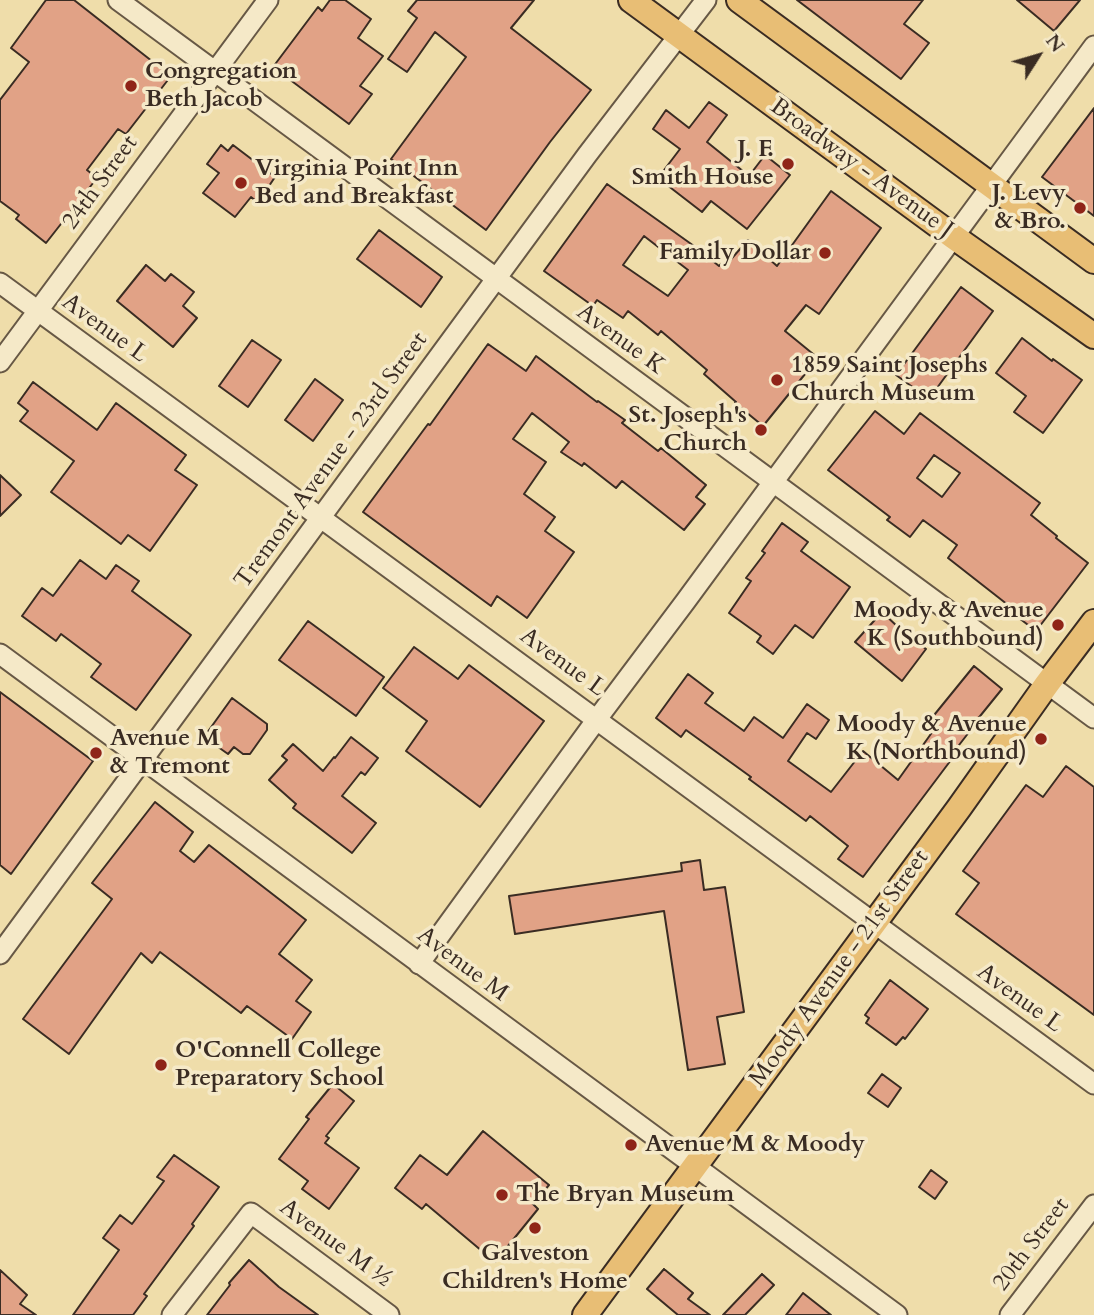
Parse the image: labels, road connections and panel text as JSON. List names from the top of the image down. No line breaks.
{"streets":{"main road":["Broadway - Avenue J","Moody Avenue - 21st Street"],"street":["24th Street","Avenue L","Avenue K","Tremont Avenue - 23rd Street","Avenue M","Avenue M ½","20th Street"]},"crossings":[["Broadway - Avenue J","Tremont Avenue - 23rd Street"],["24th Street","Avenue L"],["24th Street","Avenue K"],["Avenue L","Tremont Avenue - 23rd Street"],["Avenue L","Moody Avenue - 21st Street"],["Avenue K","Tremont Avenue - 23rd Street"],["Avenue K","Moody Avenue - 21st Street"],["Tremont Avenue - 23rd Street","Avenue M"],["Avenue M","Moody Avenue - 21st Street"]],"places":["Congregation Beth Jacob","J. F. Smith House","Virginia Point Inn Bed and Breakfast","J. Levy & Bro.","Family Dollar","1859 Saint Josephs Church Museum","St. Joseph's Church","Moody & Avenue K (Southbound)","Moody & Avenue K (Northbound)","Avenue M & Tremont","O'Connell College Preparatory School","Avenue M & Moody","The Bryan Museum","Galveston Children's Home"],"north":"top right"}
